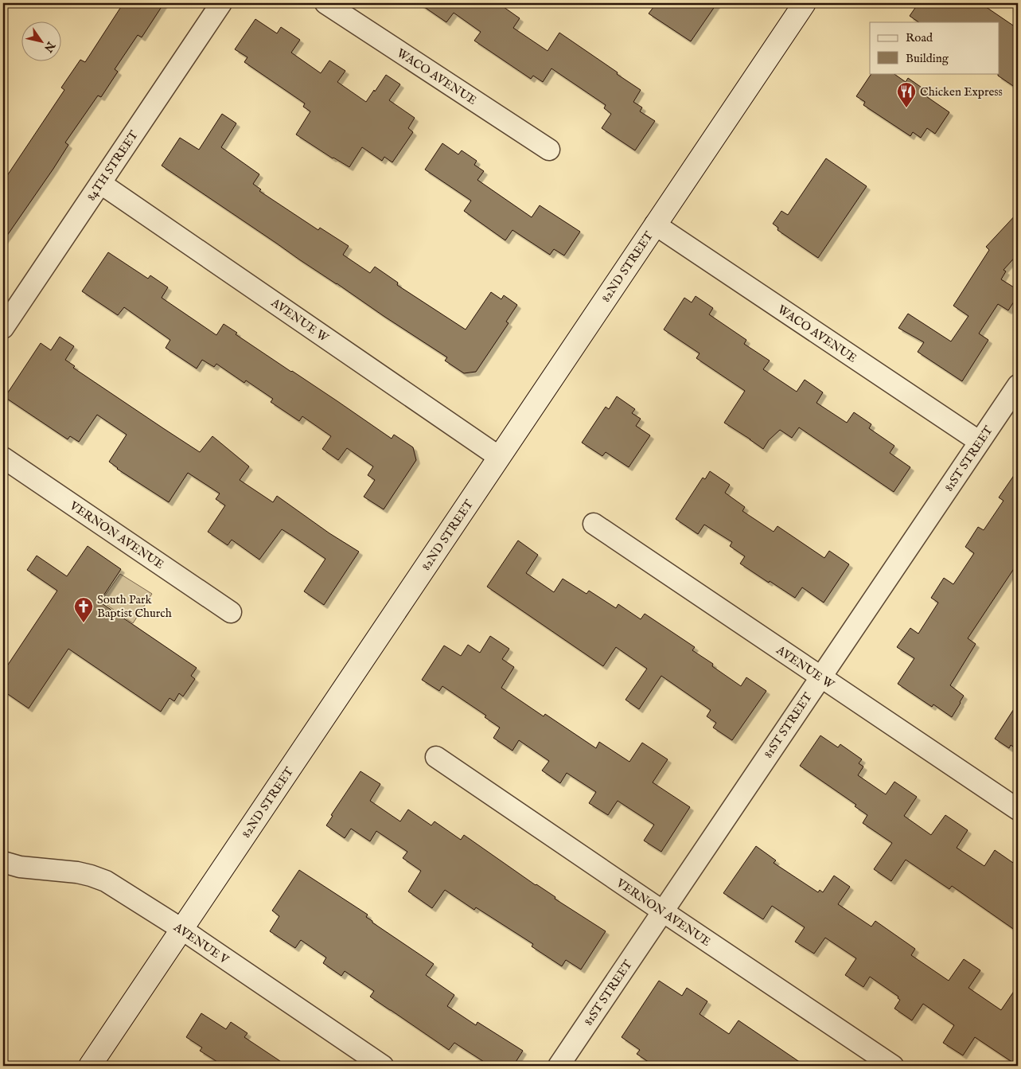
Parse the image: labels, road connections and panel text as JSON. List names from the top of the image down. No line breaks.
{"streets":{"main road":["82ND STREET"],"street":["WACO AVENUE","84TH STREET","AVENUE W","81ST STREET","VERNON AVENUE","AVENUE V"]},"crossings":[["WACO AVENUE","82ND STREET"],["WACO AVENUE","81ST STREET"],["84TH STREET","AVENUE W"],["82ND STREET","AVENUE W"],["82ND STREET","AVENUE V"],["AVENUE W","81ST STREET"],["81ST STREET","VERNON AVENUE"]],"places":{"restaurant":["Chicken Express"],"church":["South Park Baptist Church"]},"legend":["Road","Building"],"north":"bottom right"}
